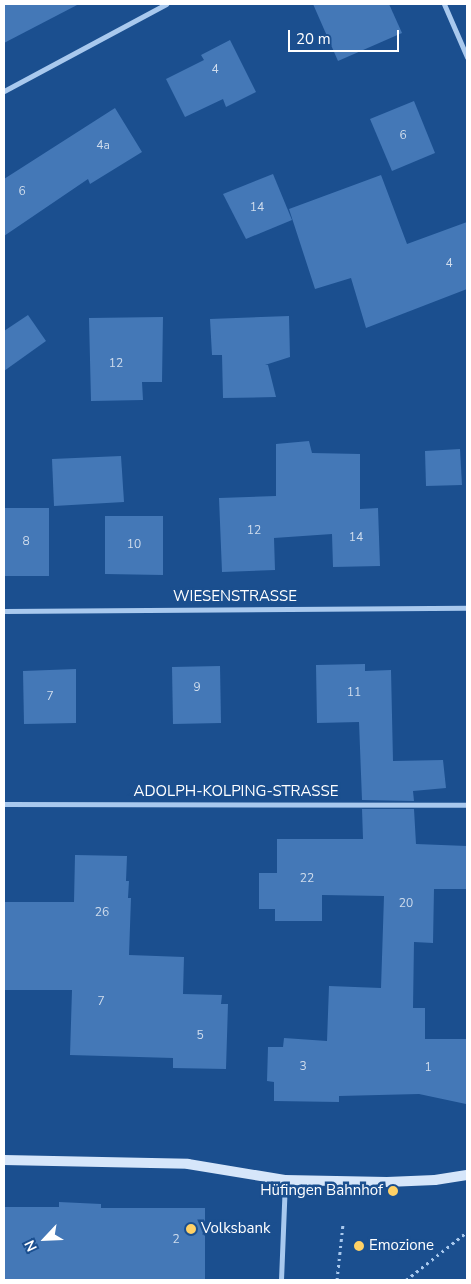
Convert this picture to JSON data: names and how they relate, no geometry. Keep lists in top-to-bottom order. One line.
{"streets":{"street":["WIESENSTRASSE","ADOLPH-KOLPING-STRASSE"]},"places":["Hüfingen Bahnhof","Volksbank","Emozione"],"house_numbers":["4","6","4a","6","14","4","12","12","14","8","10","9","11","7","22","20","26","7","5","3","1","2"],"scale_bar":"20 m","north":"bottom left"}
